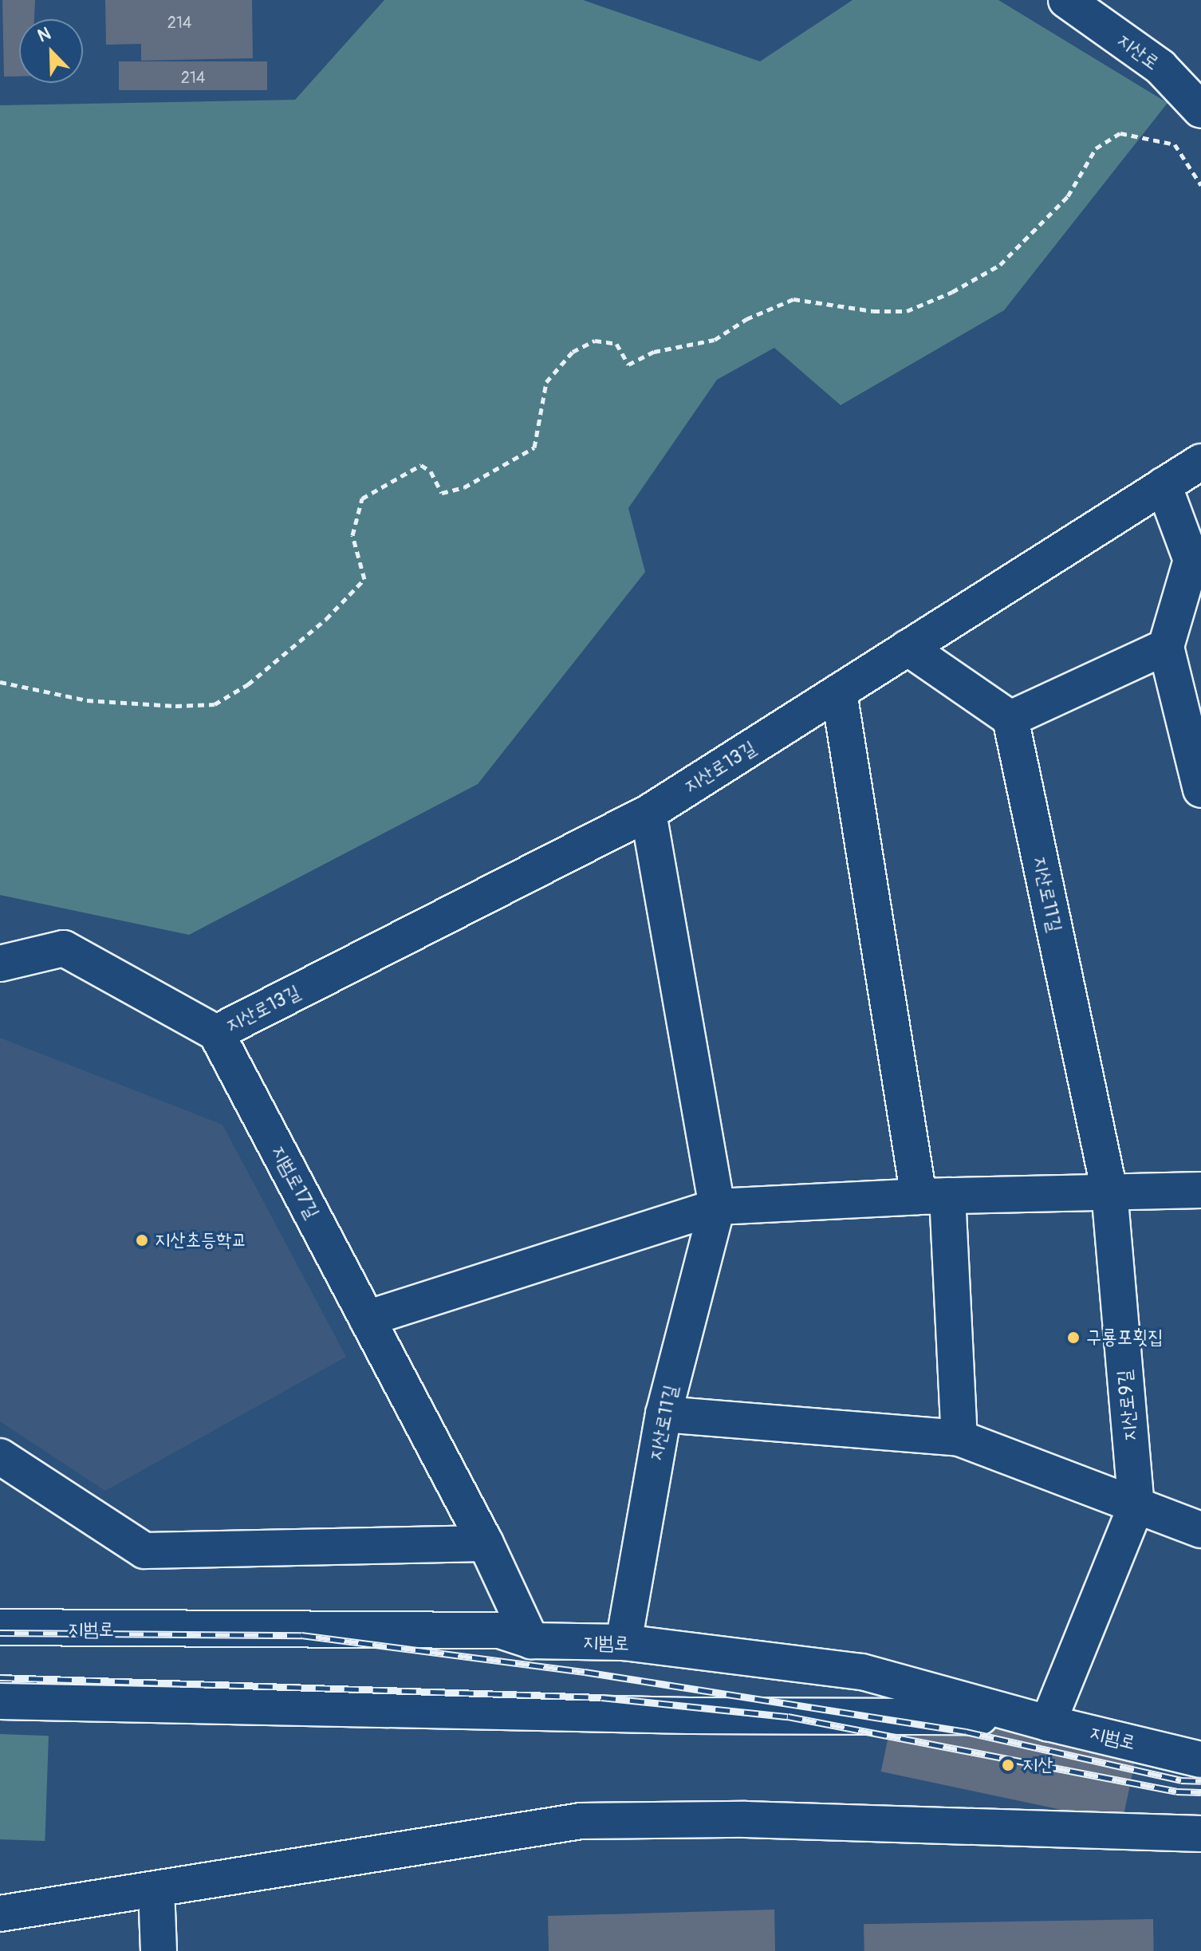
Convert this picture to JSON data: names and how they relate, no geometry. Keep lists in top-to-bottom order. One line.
{"streets":{"street":["지산로","지산로13길","지산로11길","지범로17길","지산로9길","지범로"]},"crossings":[["지산로13길","지산로11길"],["지산로13길","지범로17길"],["지산로11길","지산로9길"],["지산로11길","지범로"],["지범로17길","지범로"]],"places":["지산초등학교","구룡포횟집","지산"],"house_numbers":["214","214"],"north":"top left"}
